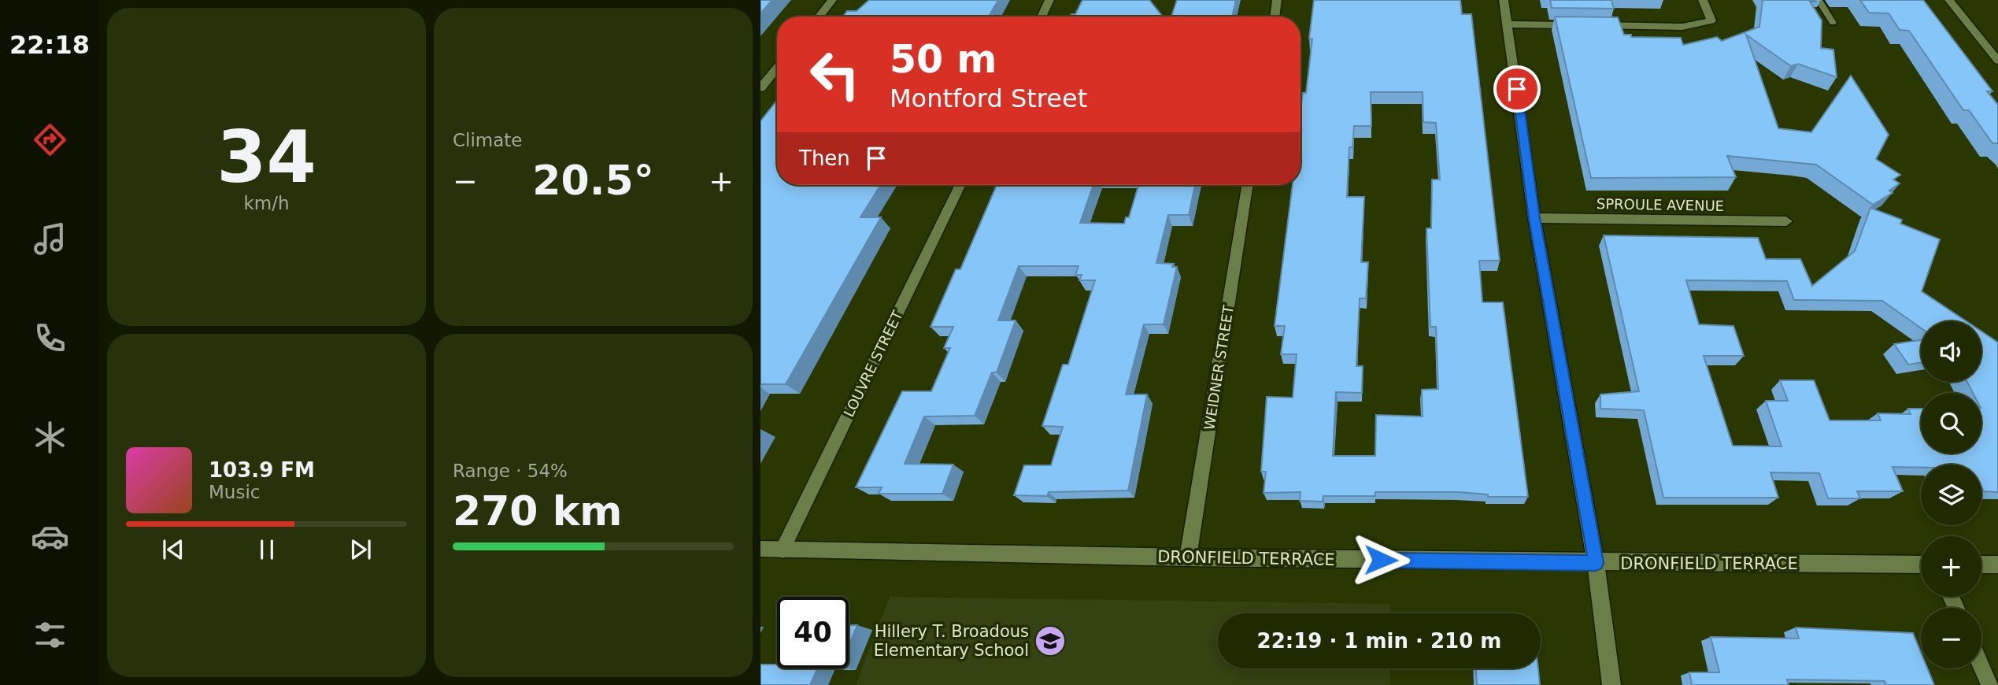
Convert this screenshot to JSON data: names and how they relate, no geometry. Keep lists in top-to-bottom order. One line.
{"streets":{"street":["SPROULE AVENUE","LOUVRE STREET","WEIDNER STREET","DRONFIELD TERRACE"]},"crossings":[["LOUVRE STREET","DRONFIELD TERRACE"],["WEIDNER STREET","DRONFIELD TERRACE"]],"places":{"school or university":["Hillery T. Broadous Elementary School"]},"page":{"tabs":"22:18","tile":[["34","km/h"],"Climate",["Range · 54%","270 km"]],"turn":["50 m","Montford Street"],"then":"Then","heat":["−","20.5°","+"],"map_buttons":["+","−"],"song":["103.9 FM","Music"],"limit":"40","trip":"22:19 · 1 min · 210 m"}}
